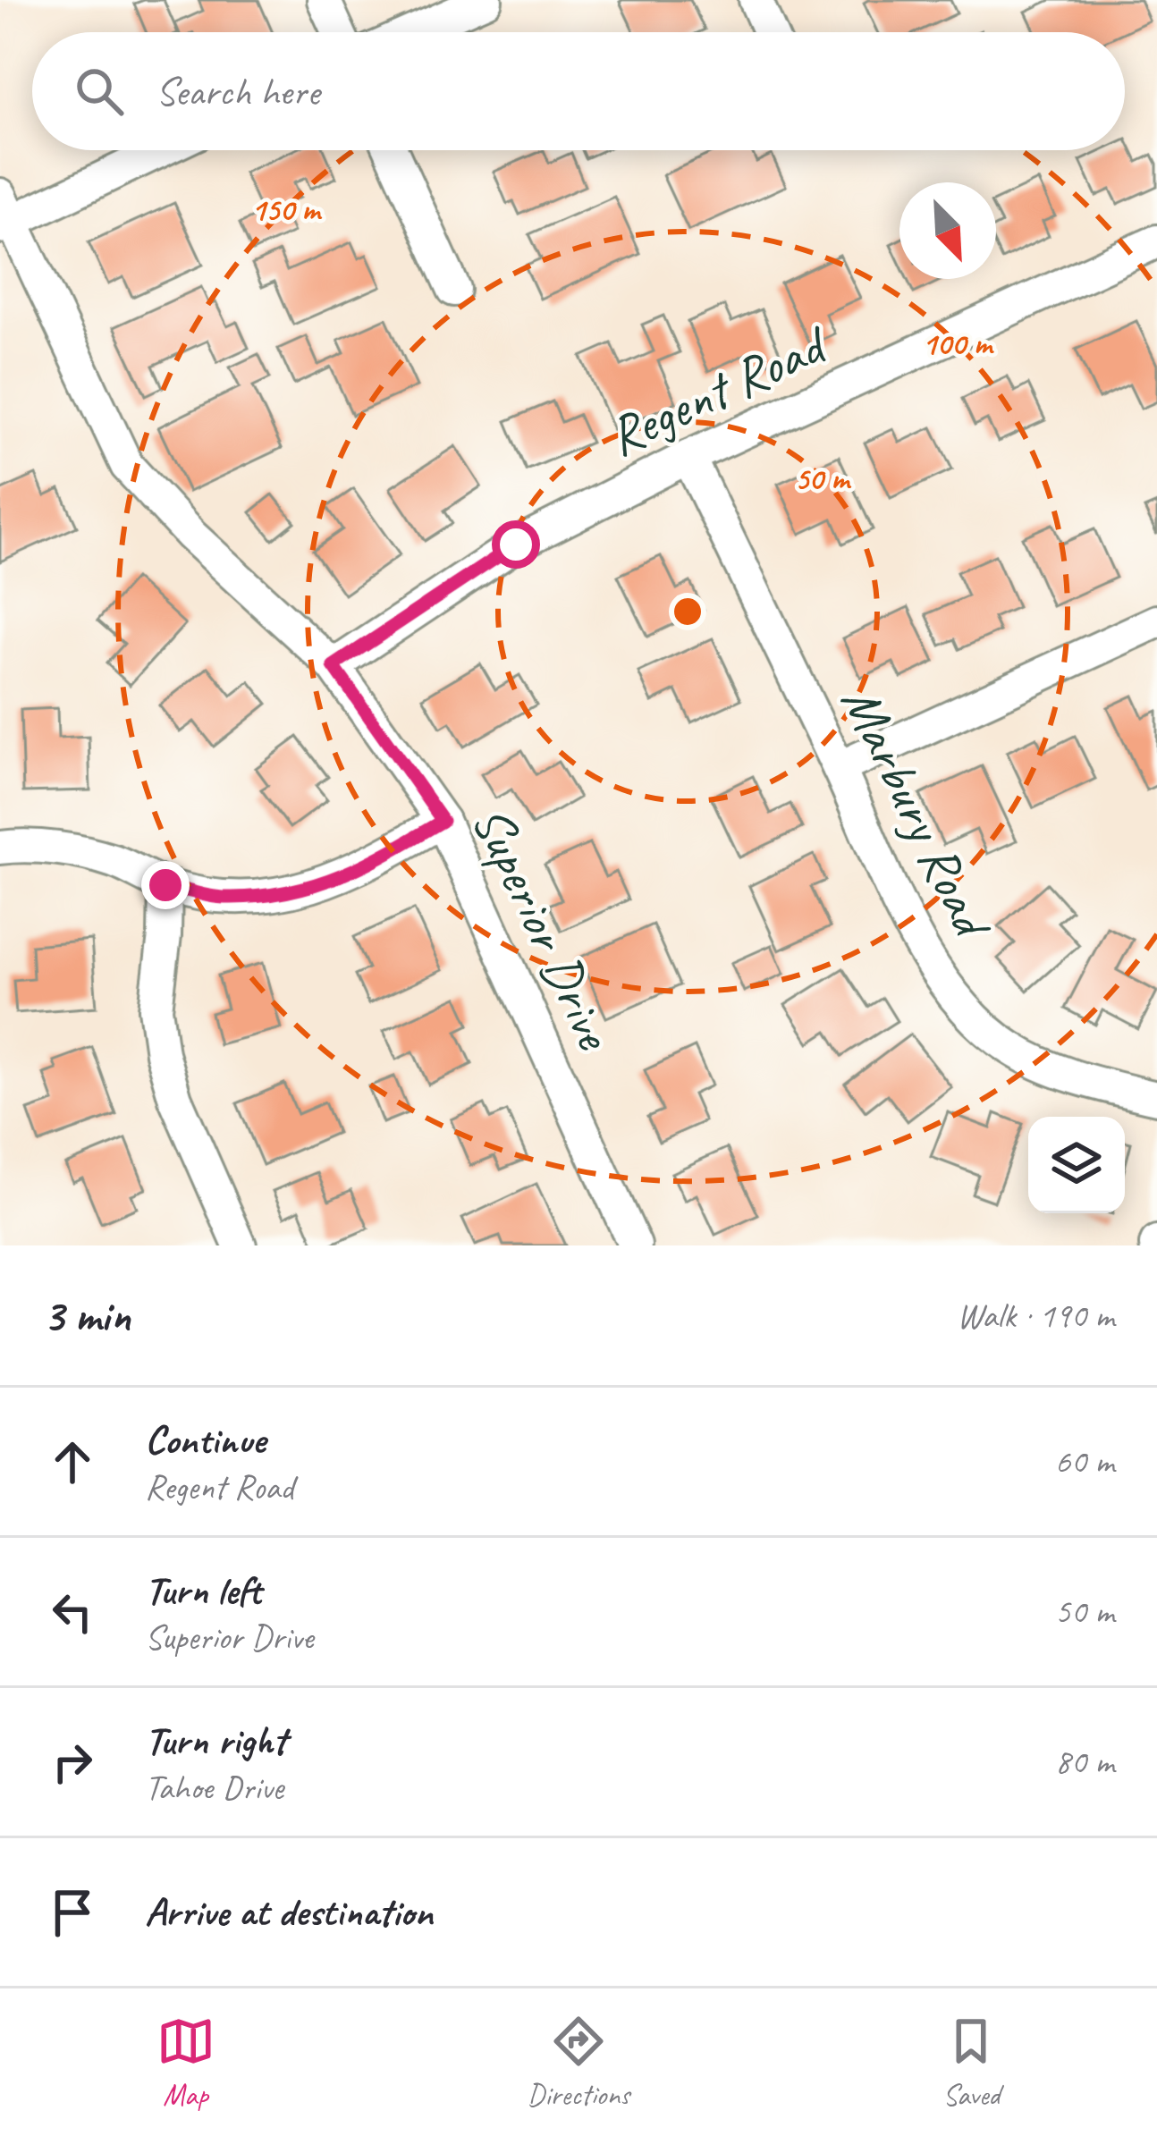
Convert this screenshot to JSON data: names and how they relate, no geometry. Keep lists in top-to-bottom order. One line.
{"streets":{"street":["Regent Road","Marbury Road","Superior Drive"]},"crossings":[["Regent Road","Marbury Road"],["Regent Road","Superior Drive"]],"north":"bottom right","page":{"search":"Search here","heading":["3 min","Walk · 190 m"],"list":[["Continue","Regent Road","60 m"],["Turn left","Superior Drive","50 m"],["Turn right","Tahoe Drive","80 m"],"Arrive at destination"],"nav":["Map","Directions","Saved"]},"rings":["150 m","100 m","50 m"]}
